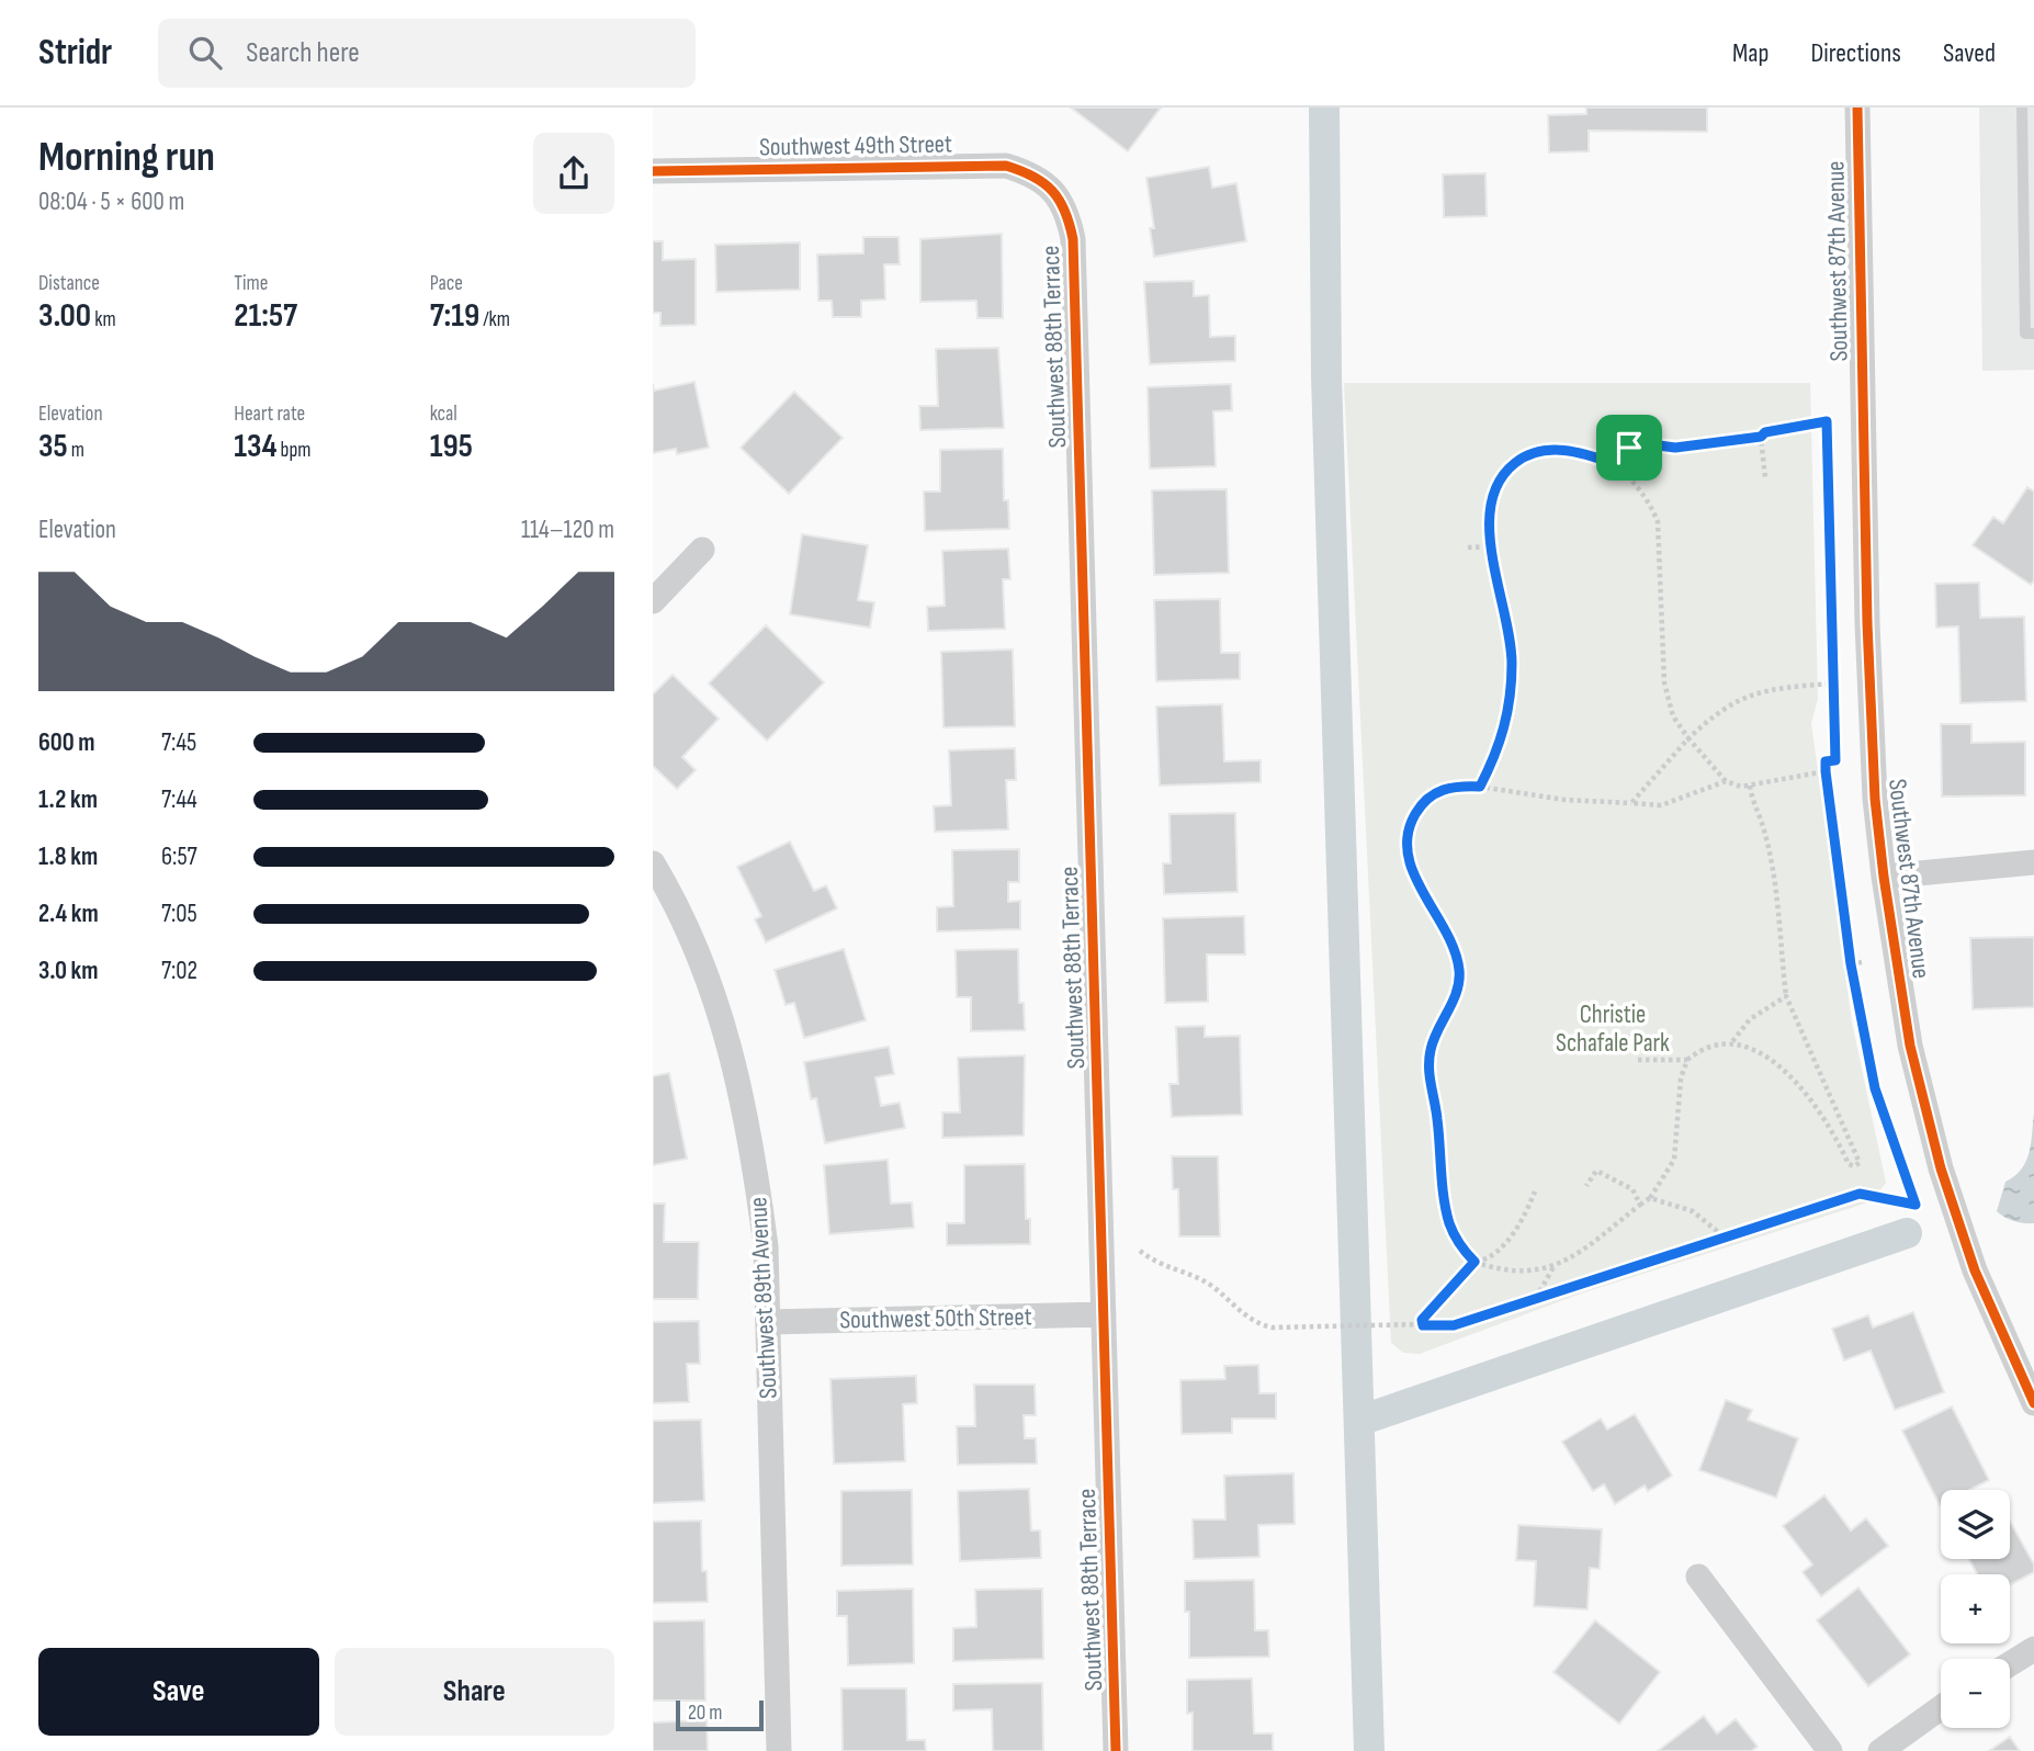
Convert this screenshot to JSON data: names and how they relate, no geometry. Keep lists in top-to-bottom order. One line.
{"streets":{"street":["Southwest 49th Street","Southwest 87th Avenue","Southwest 88th Terrace","Southwest 89th Avenue","Southwest 50th Street"]},"crossings":[["Southwest 49th Street","Southwest 88th Terrace"],["Southwest 88th Terrace","Southwest 50th Street"],["Southwest 89th Avenue","Southwest 50th Street"]],"parks":["Christie Schafale Park"],"scale_bar":"20 m","page":{"header":"Stridr","search":"Search here","nav":["Map","Directions","Saved"],"heading":["Morning run","08:04 · 5 × 600 m"],"stats":[["Distance","3.00 km"],["Time","21:57"],["Pace","7:19 /km"],["Elevation","35 m"],["Heart rate","134 bpm"],["kcal","195"]],"chart":["Elevation","114–120 m"],"list":[{"name":"600 m","note":"7:45"},{"name":"1.2 km","note":"7:44"},{"name":"1.8 km","note":"6:57"},{"name":"2.4 km","note":"7:05"},{"name":"3.0 km","note":"7:02"}],"map_buttons":["+","−"],"buttons":["Save","Share"],"scale":"20 m"}}
